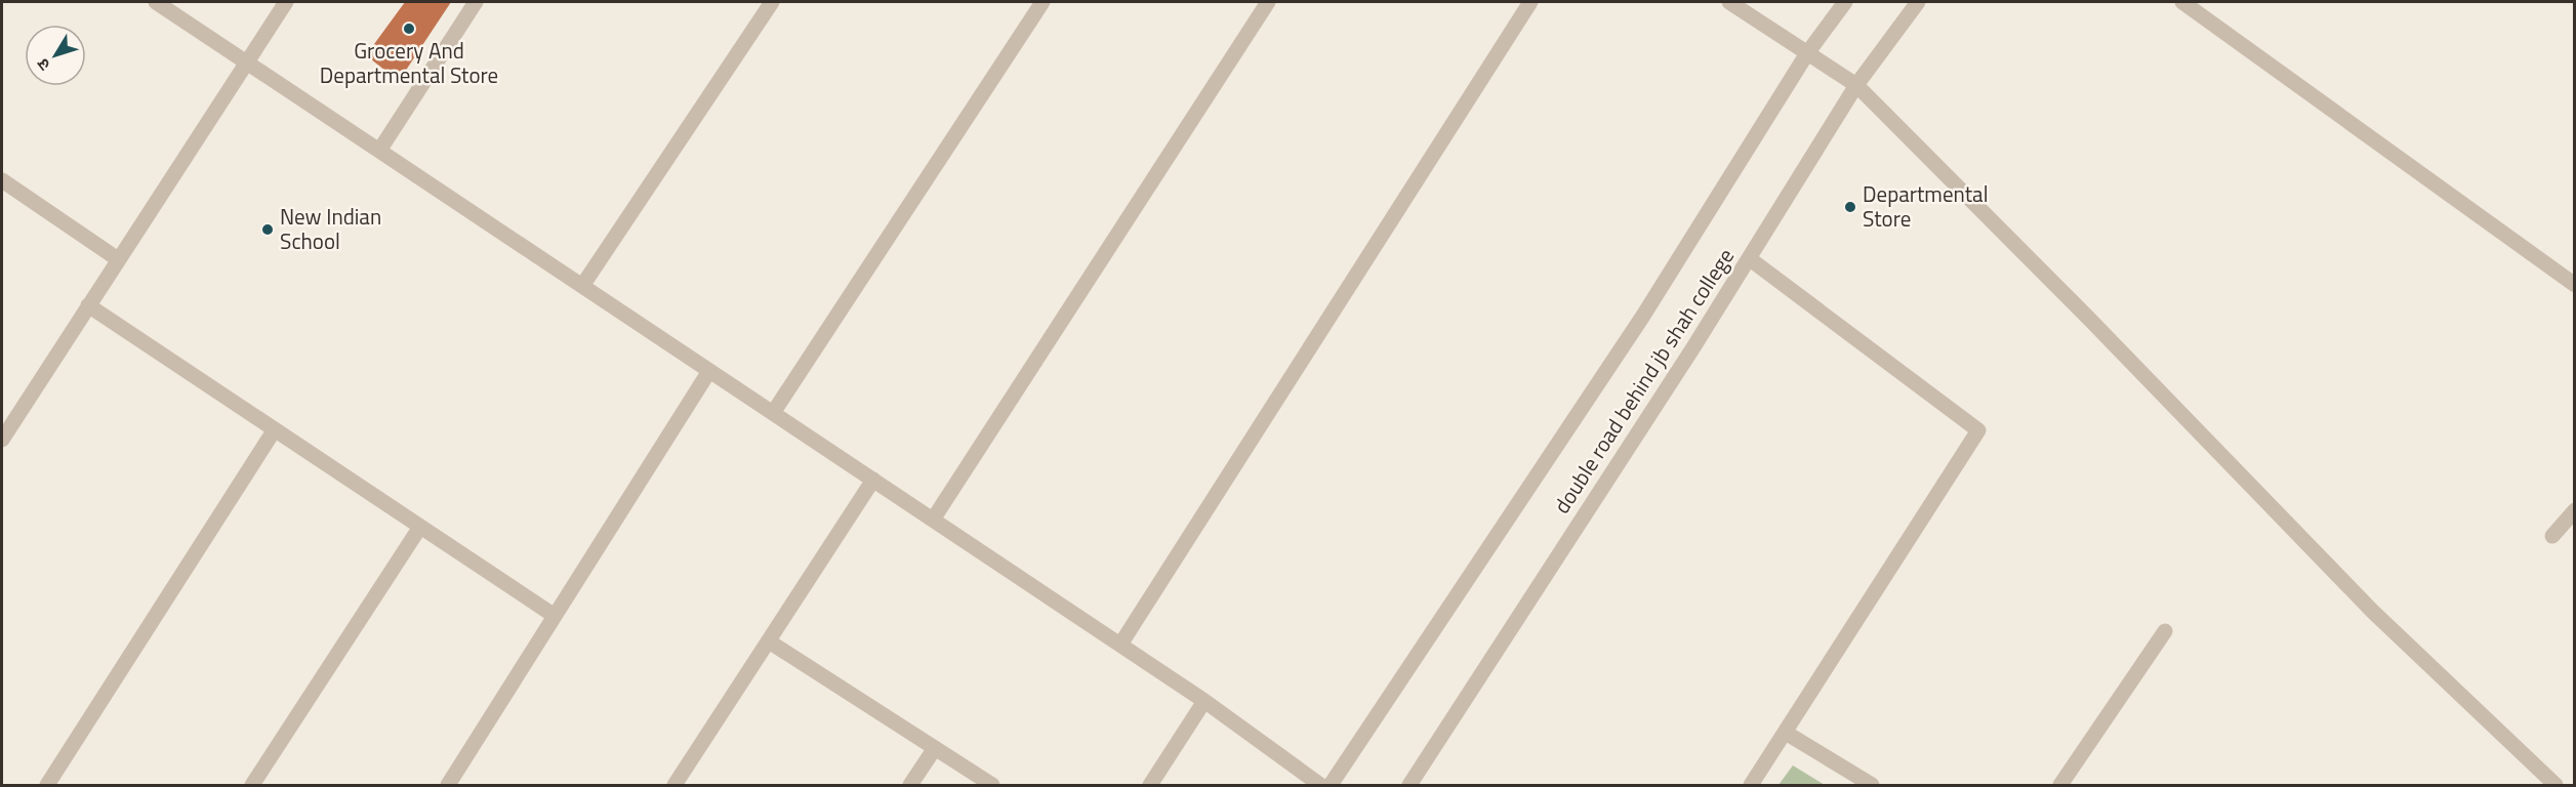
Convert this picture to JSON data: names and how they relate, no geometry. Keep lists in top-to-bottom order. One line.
{"streets":{"street":["double road behind jb shah college"]},"places":["Grocery And Departmental Store","Departmental Store","New Indian School"],"north":"bottom left"}
